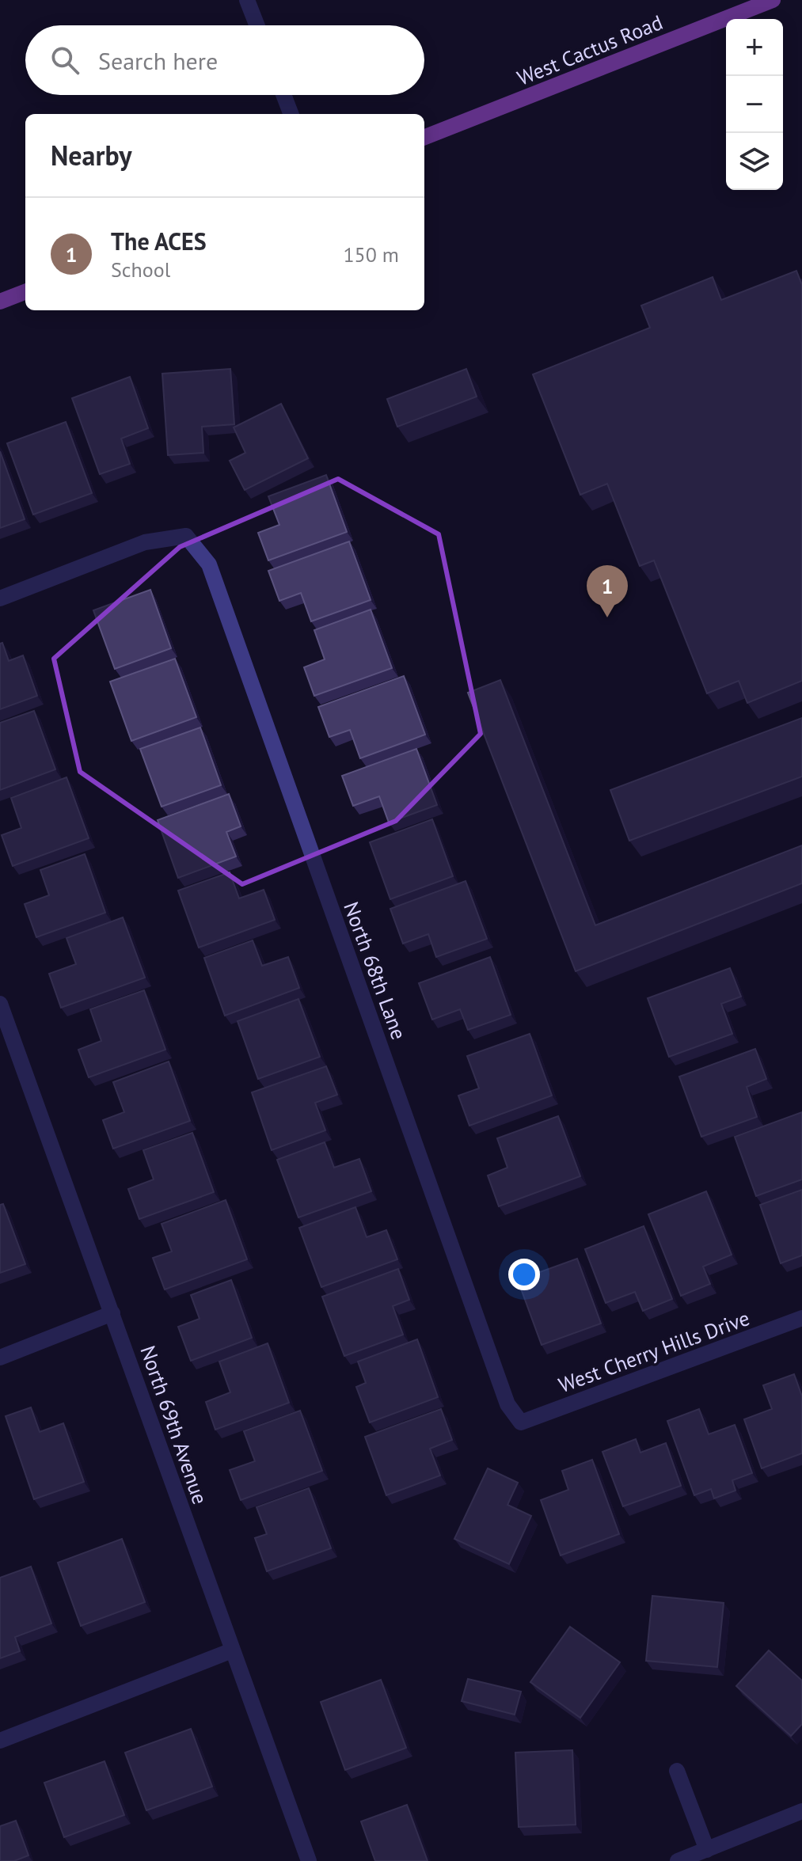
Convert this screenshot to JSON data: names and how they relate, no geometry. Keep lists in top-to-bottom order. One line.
{"streets":{"main road":["West Cactus Road"],"street":["North 68th Lane","West Cherry Hills Drive","North 69th Avenue"]},"crossings":[["North 68th Lane","West Cherry Hills Drive"]],"page":{"map_buttons":["+","−"],"search":"Search here","heading":"Nearby","list":[{"mark":"1","name":"The ACES","note":"School","value":"150 m"}],"pins":"1"}}
